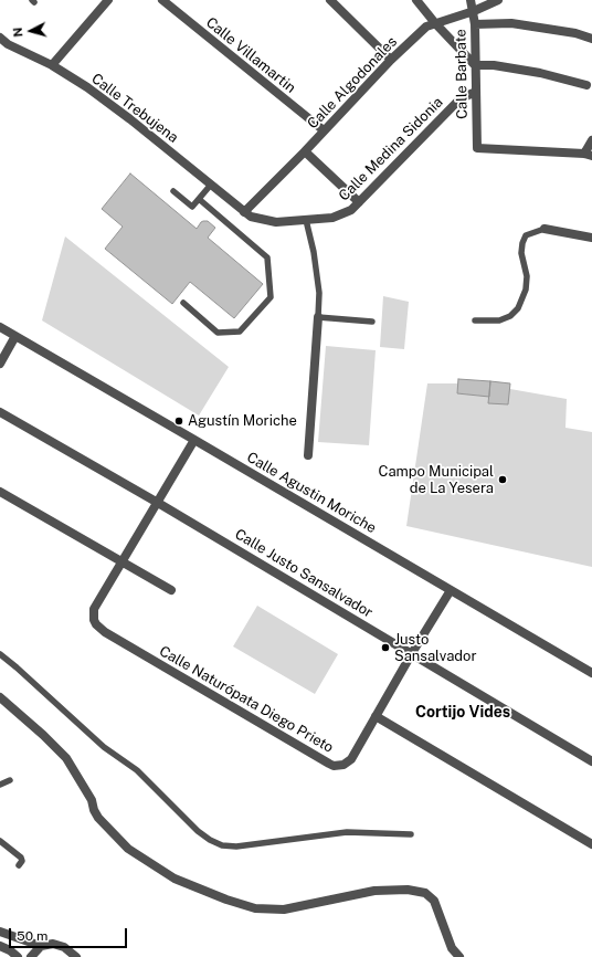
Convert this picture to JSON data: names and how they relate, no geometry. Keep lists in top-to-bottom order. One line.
{"streets":{"street":["Calle Villamartin","Calle Barbate","Calle Algodonales","Calle Trebujena","Calle Medina Sidonia","Calle Agustin Moriche","Calle Justo Sansalvador","Calle Naturópata Diego Prieto"]},"crossings":[["Calle Villamartin","Calle Algodonales"],["Calle Barbate","Calle Algodonales"],["Calle Barbate","Calle Medina Sidonia"],["Calle Algodonales","Calle Trebujena"],["Calle Algodonales","Calle Medina Sidonia"],["Calle Trebujena","Calle Medina Sidonia"]],"districts":["Cortijo Vides"],"places":["Agustín Moriche","Campo Municipal de La Yesera","Justo Sansalvador"],"scale_bar":"50 m","north":"left"}
